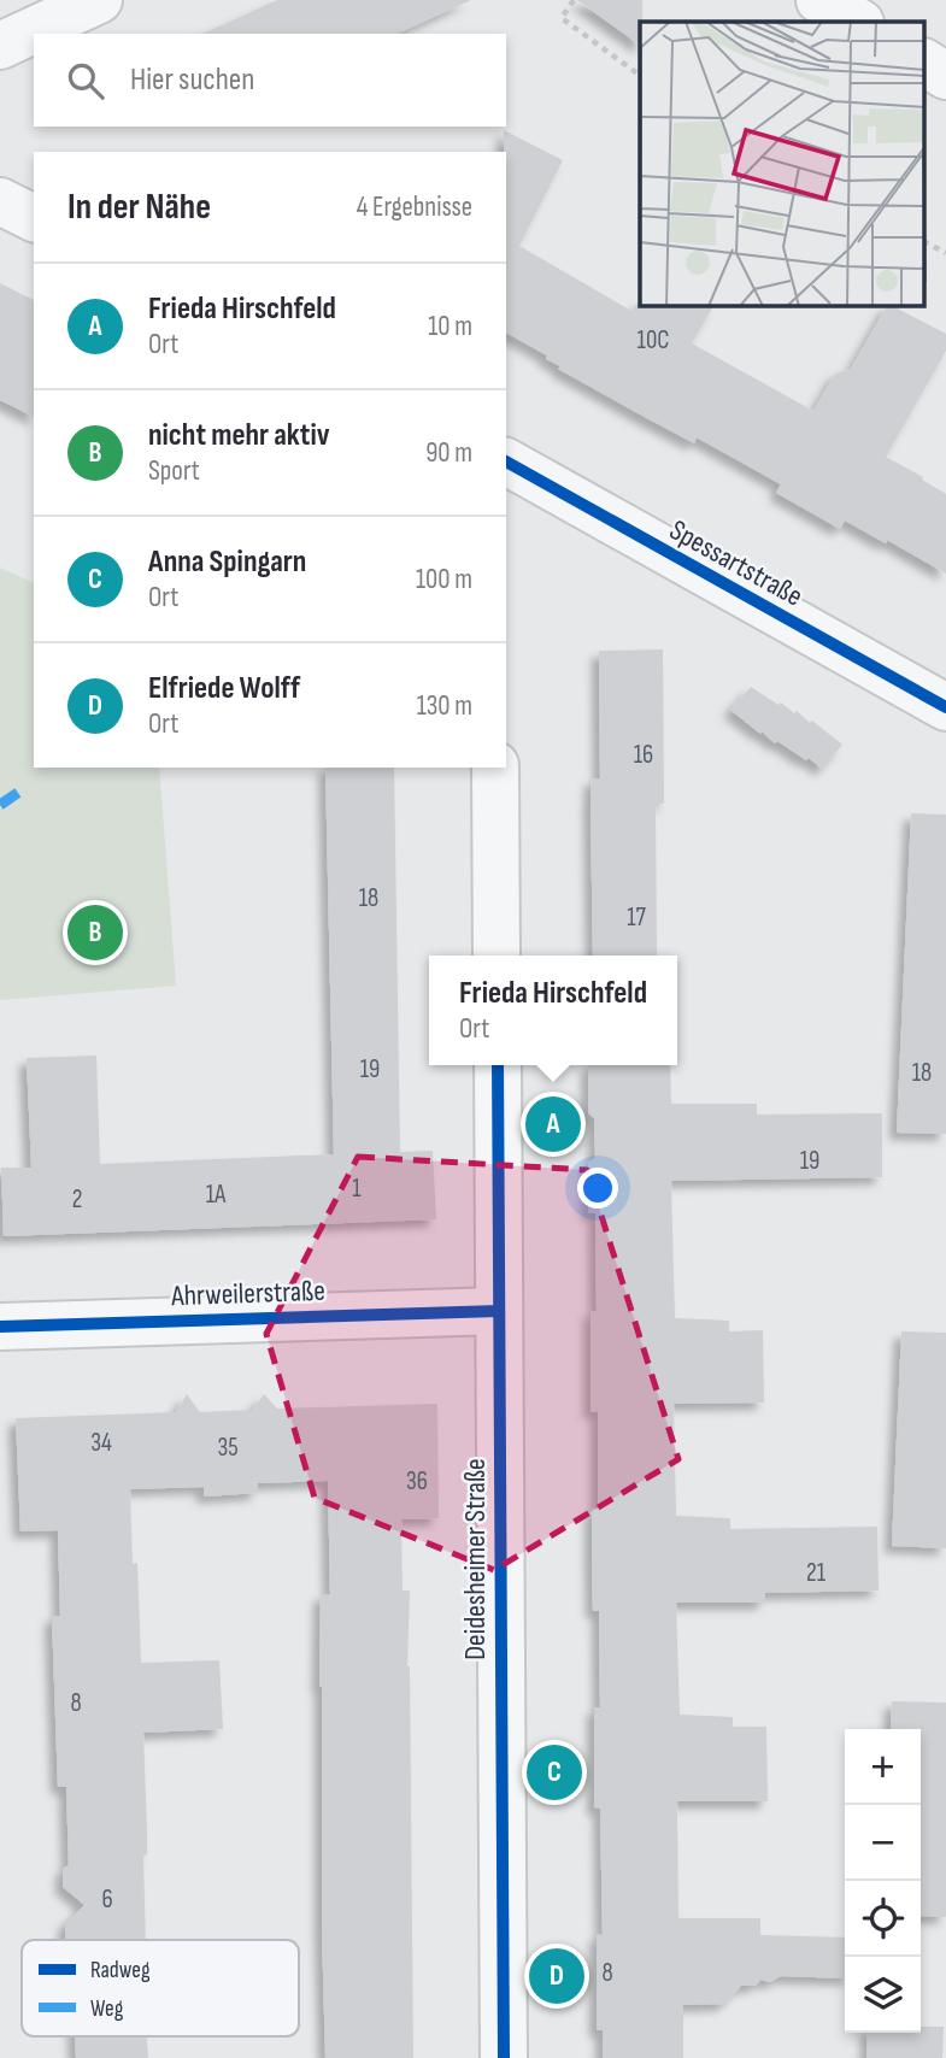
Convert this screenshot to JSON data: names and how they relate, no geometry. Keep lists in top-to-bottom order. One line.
{"streets":{"street":["Spessartstraße","Ahrweilerstraße","Deidesheimer Straße"]},"crossings":[["Ahrweilerstraße","Deidesheimer Straße"]],"house_numbers":["10C","16","18","17","19","18","19","1","1A","2","34","35","36","21","8","6","8"],"legend":["Radweg","Weg"],"page":{"search":"Hier suchen","heading":["In der Nähe","4 Ergebnisse"],"list":[{"mark":"A","name":"Frieda Hirschfeld","note":"Ort","value":"10 m"},{"mark":"B","name":"nicht mehr aktiv","note":"Sport","value":"90 m"},{"mark":"C","name":"Anna Spingarn","note":"Ort","value":"100 m"},{"mark":"D","name":"Elfriede Wolff","note":"Ort","value":"130 m"}],"pins":["B","A","C","D"],"popup":["Frieda Hirschfeld","Ort"],"map_buttons":["+","−"]}}
